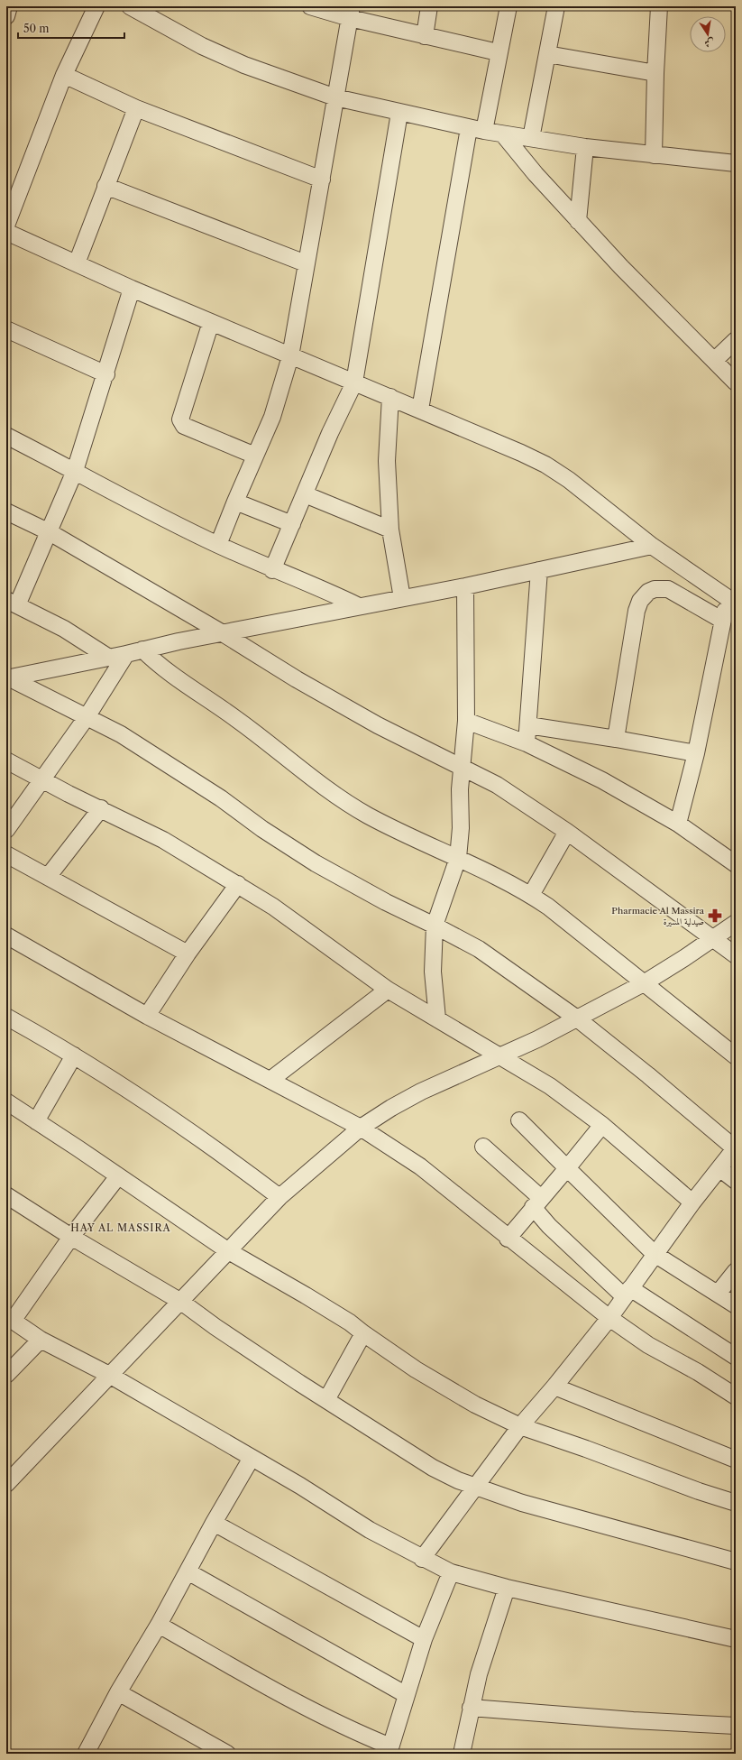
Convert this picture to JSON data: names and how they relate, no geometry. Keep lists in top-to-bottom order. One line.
{"districts":["HAY AL MASSIRA"],"places":{"pharmacy":["Pharmacie Al Massira صيدلية المسيرة"]},"scale_bar":"50 m","north":"bottom"}
